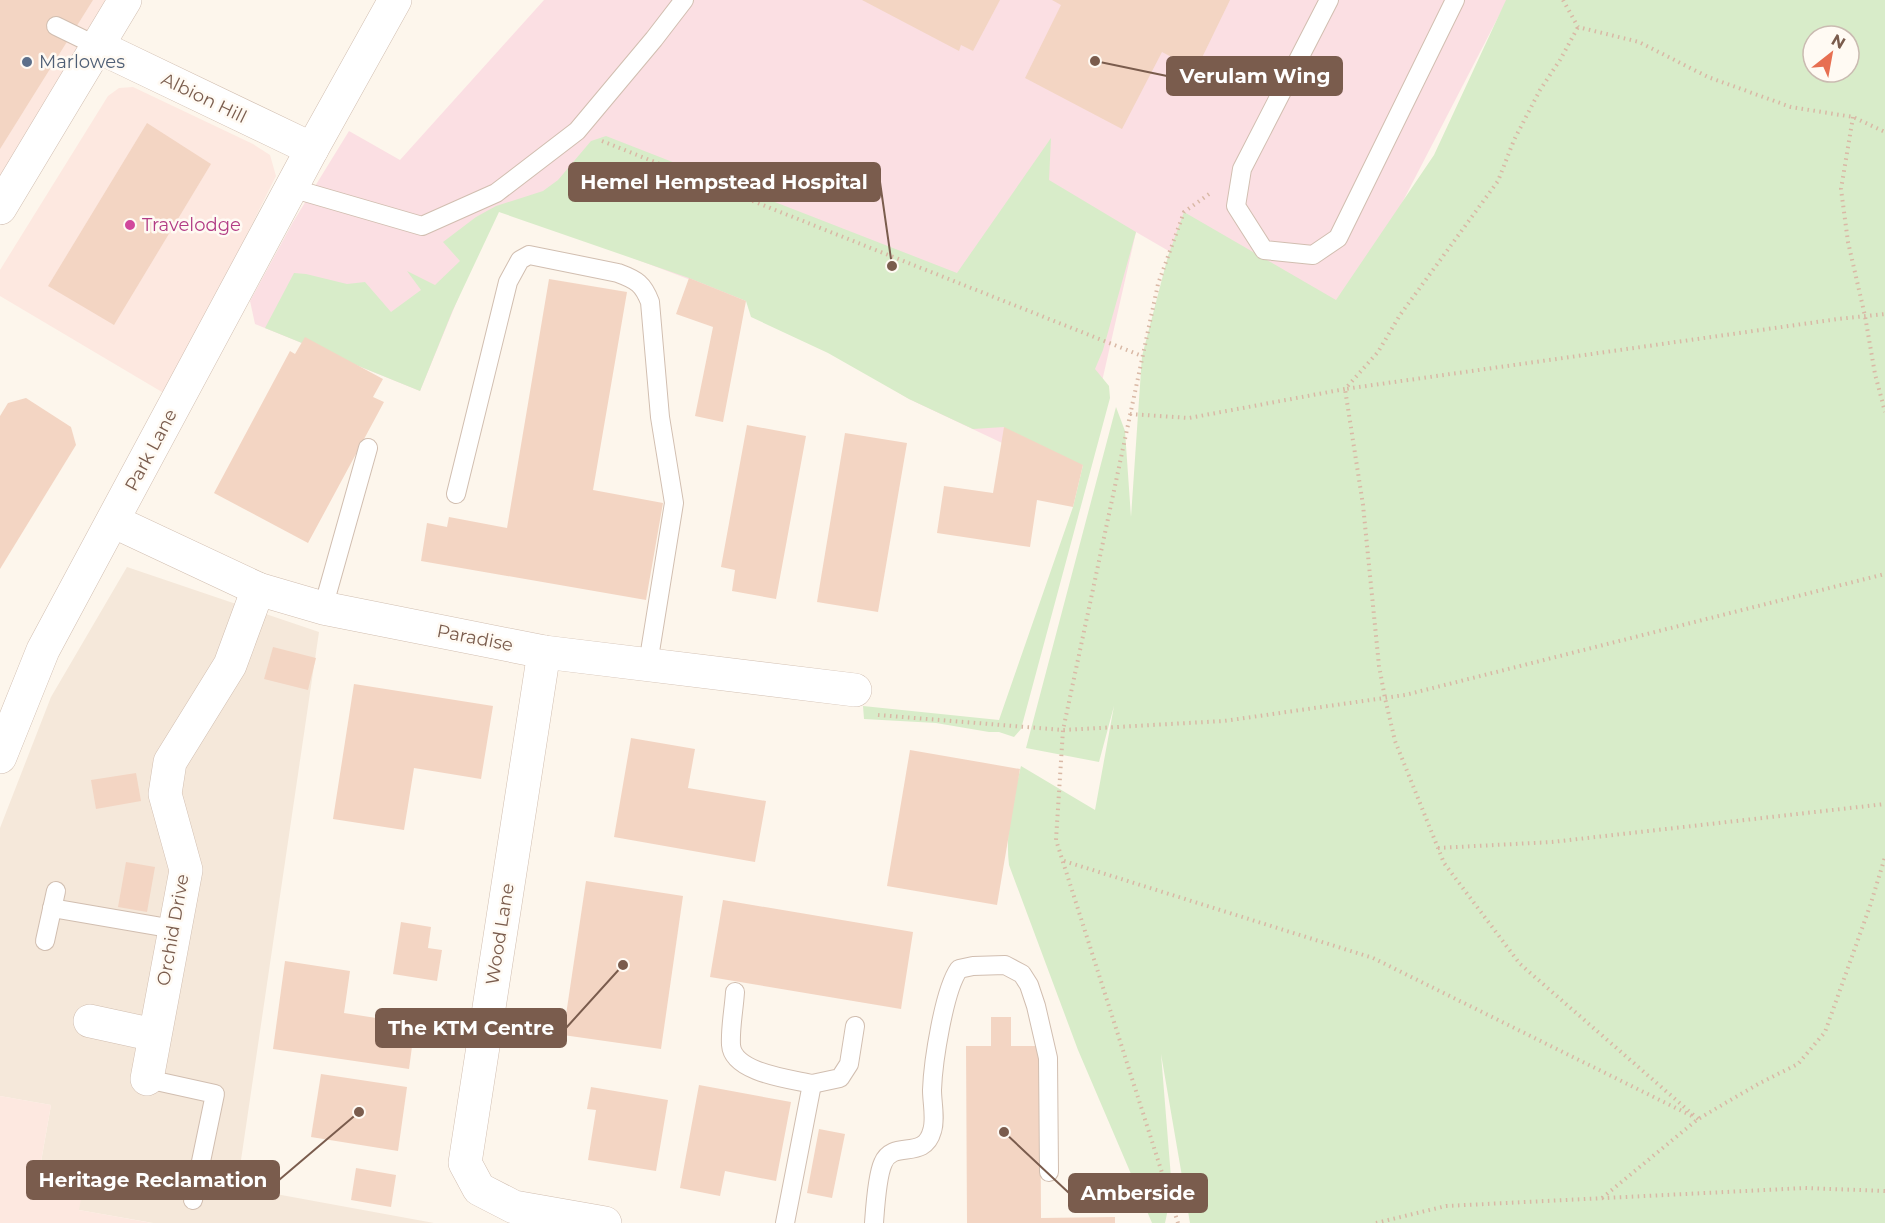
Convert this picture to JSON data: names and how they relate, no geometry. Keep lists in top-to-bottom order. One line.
{"streets":{"street":["Albion Hill","Park Lane","Paradise","Orchid Drive","Wood Lane"]},"crossings":[["Albion Hill","Park Lane"],["Park Lane","Paradise"],["Paradise","Orchid Drive"],["Paradise","Wood Lane"]],"places":["Verulam Wing","Marlowes","Travelodge","Hemel Hempstead Hospital","The KTM Centre","Heritage Reclamation","Amberside"],"north":"top right"}
